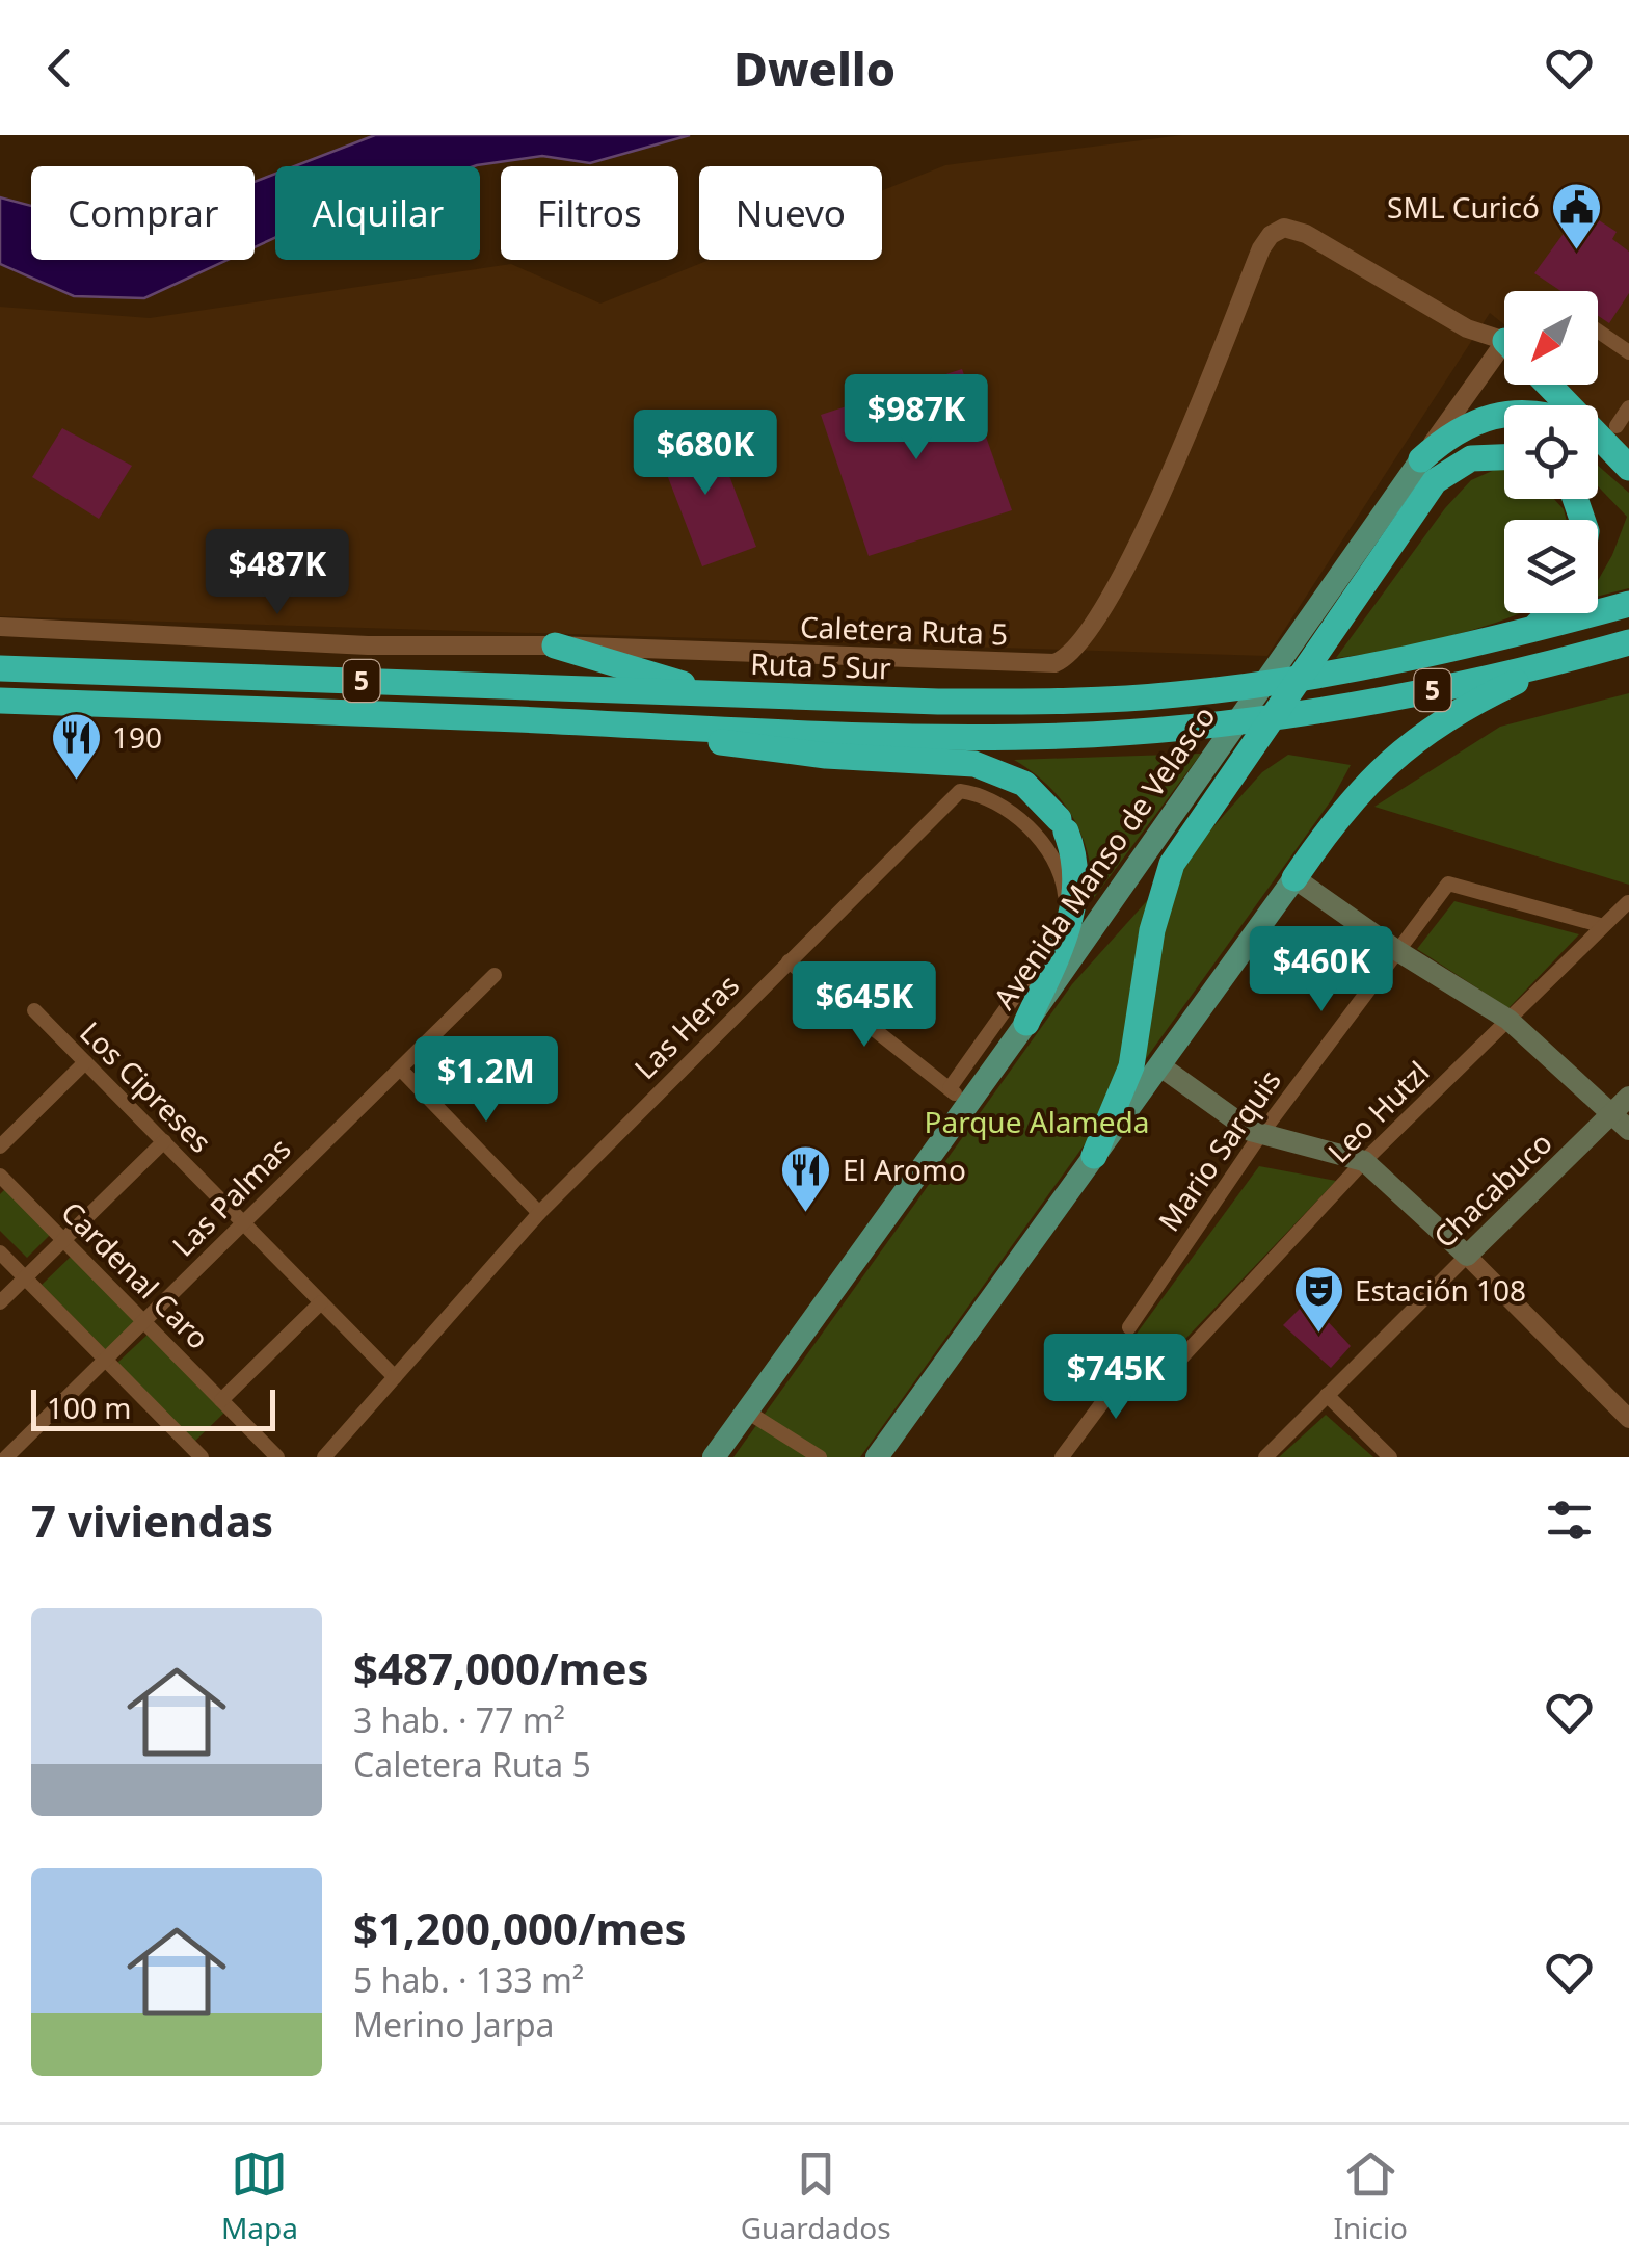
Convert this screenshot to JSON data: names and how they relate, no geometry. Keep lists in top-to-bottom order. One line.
{"streets":{"highway":["Ruta 5 Sur","5"],"main road":["Avenida Manso de Velasco","Chacabuco"],"street":["Caletera Ruta 5","Las Heras","Los Cipreses","Leo Hutzl","Mario Sarquis","Las Palmas","Cardenal Caro"]},"crossings":[["Avenida Manso de Velasco","Las Heras"],["Las Heras","Los Cipreses"],["Los Cipreses","Las Palmas"],["Leo Hutzl","Mario Sarquis"],["Las Palmas","Cardenal Caro"]],"parks":["Parque Alameda"],"places":{"public building":["SML Curicó"],"restaurant":["190","El Aromo"],"theatre":["Estación 108"]},"scale_bar":"100 m","north":"bottom left","page":{"header":"Dwello","chip":["Comprar","Alquilar","Filtros","Nuevo"],"price":["$987K","$680K","$487K","$460K","$645K","$1.2M","$745K"],"scale":"100 m","heading":"7 viviendas","list":[{"name":"$487,000/mes","note":"3 hab. · 77 m² · Caletera Ruta 5"},{"name":"$1,200,000/mes","note":"5 hab. · 133 m² · Merino Jarpa"}],"tabs":["Mapa","Guardados","Inicio"]}}
